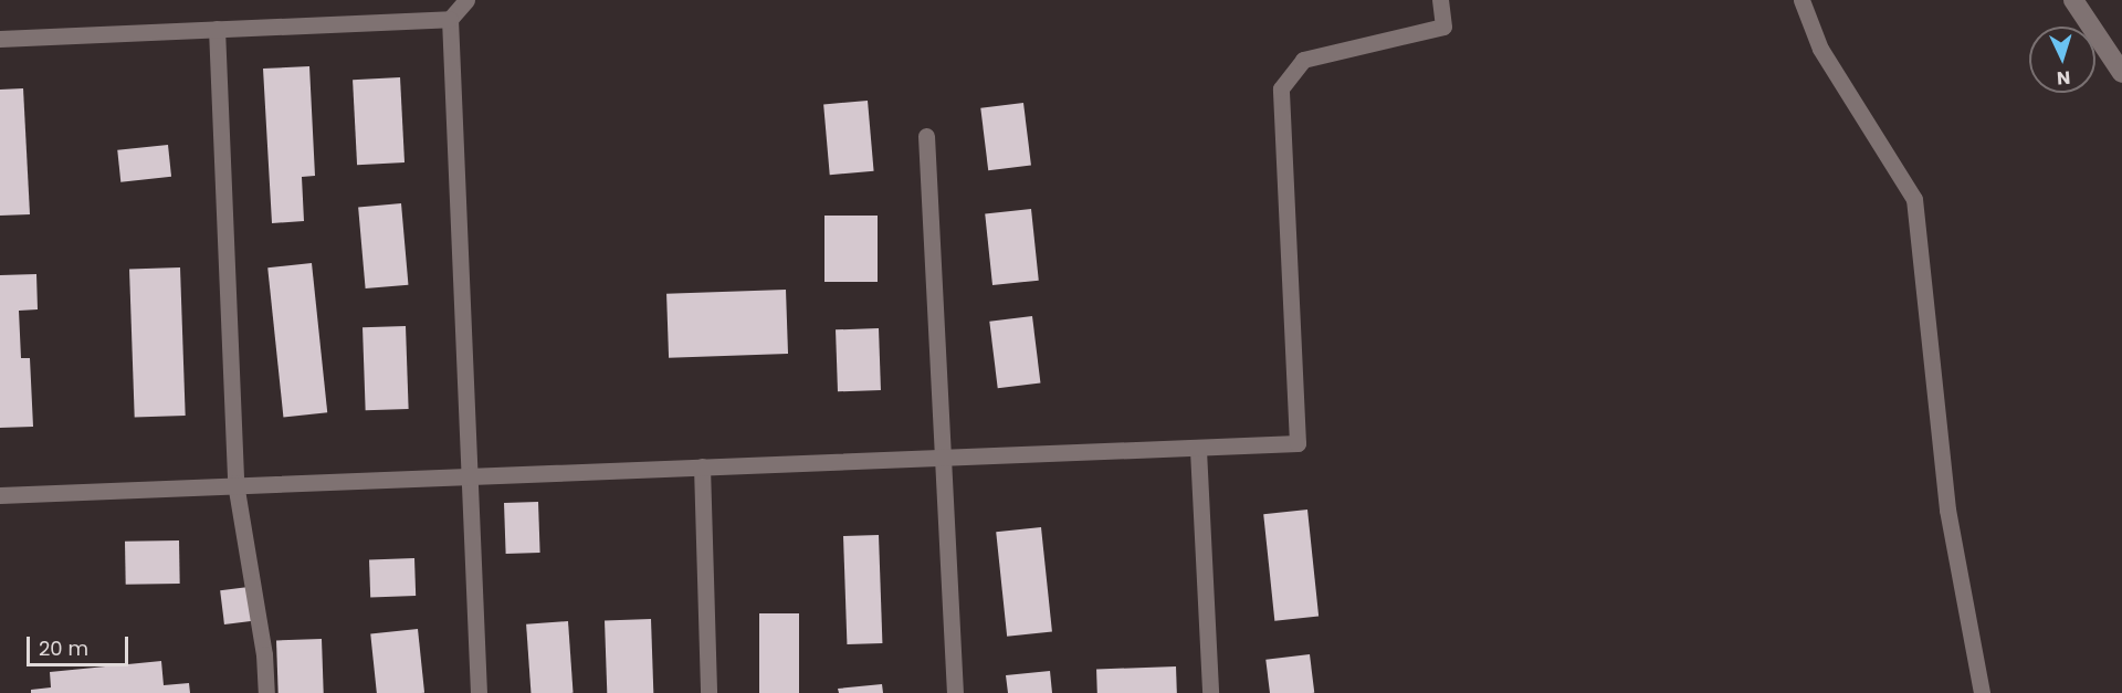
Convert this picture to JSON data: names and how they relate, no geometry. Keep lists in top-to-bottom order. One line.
{"scale_bar":"20 m","north":"bottom"}
